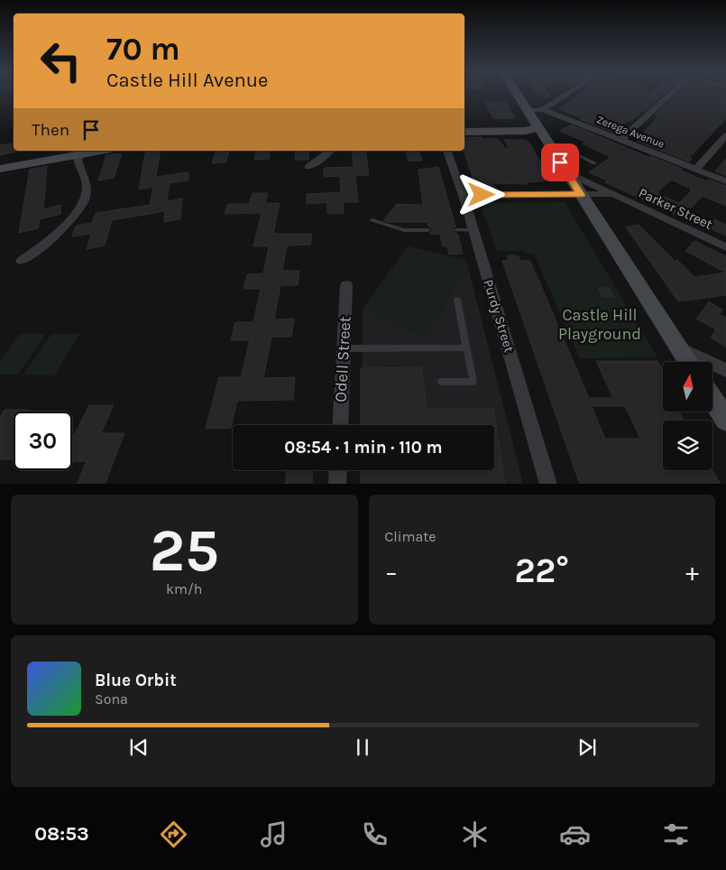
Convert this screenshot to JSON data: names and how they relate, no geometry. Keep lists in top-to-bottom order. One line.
{"streets":{"street":["Zerega Avenue","Parker Street","Purdy Street","Odell Street"]},"crossings":[["Parker Street","Purdy Street"]],"parks":["Castle Hill Playground"],"north":"top","page":{"turn":["70 m","Castle Hill Avenue"],"then":"Then","limit":"30","trip":"08:54 · 1 min · 110 m","tile":[["25","km/h"],"Climate"],"heat":["−","22°","+"],"song":["Blue Orbit","Sona"],"tabs":"08:53"}}
